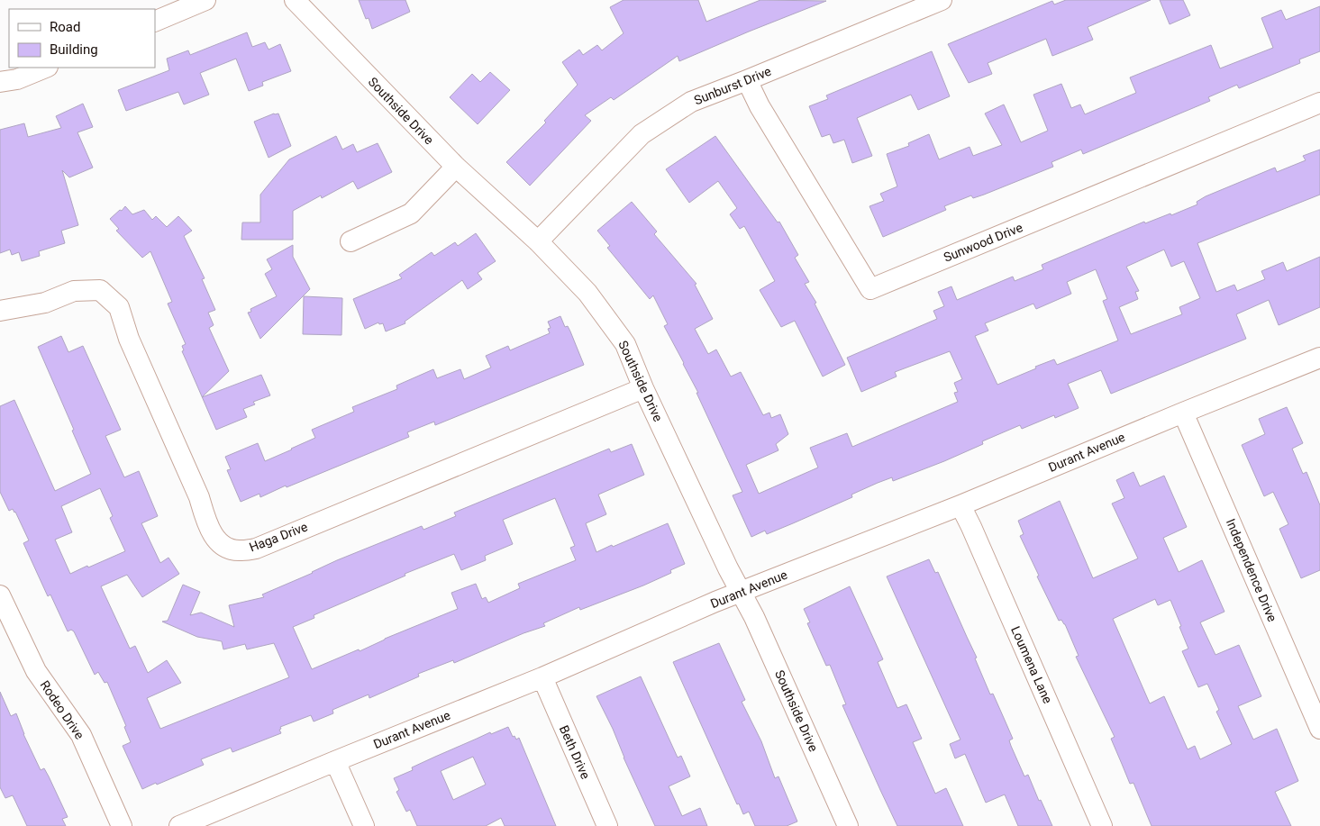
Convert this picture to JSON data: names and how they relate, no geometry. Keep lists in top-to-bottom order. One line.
{"streets":{"street":["Sunburst Drive","Southside Drive","Sunwood Drive","Durant Avenue","Haga Drive","Independence Drive","Loumena Lane","Rodeo Drive","Beth Drive"]},"crossings":[["Sunburst Drive","Southside Drive"],["Sunburst Drive","Sunwood Drive"],["Southside Drive","Durant Avenue"],["Southside Drive","Haga Drive"],["Durant Avenue","Independence Drive"],["Durant Avenue","Loumena Lane"],["Durant Avenue","Beth Drive"]],"legend":["Road","Building"]}
